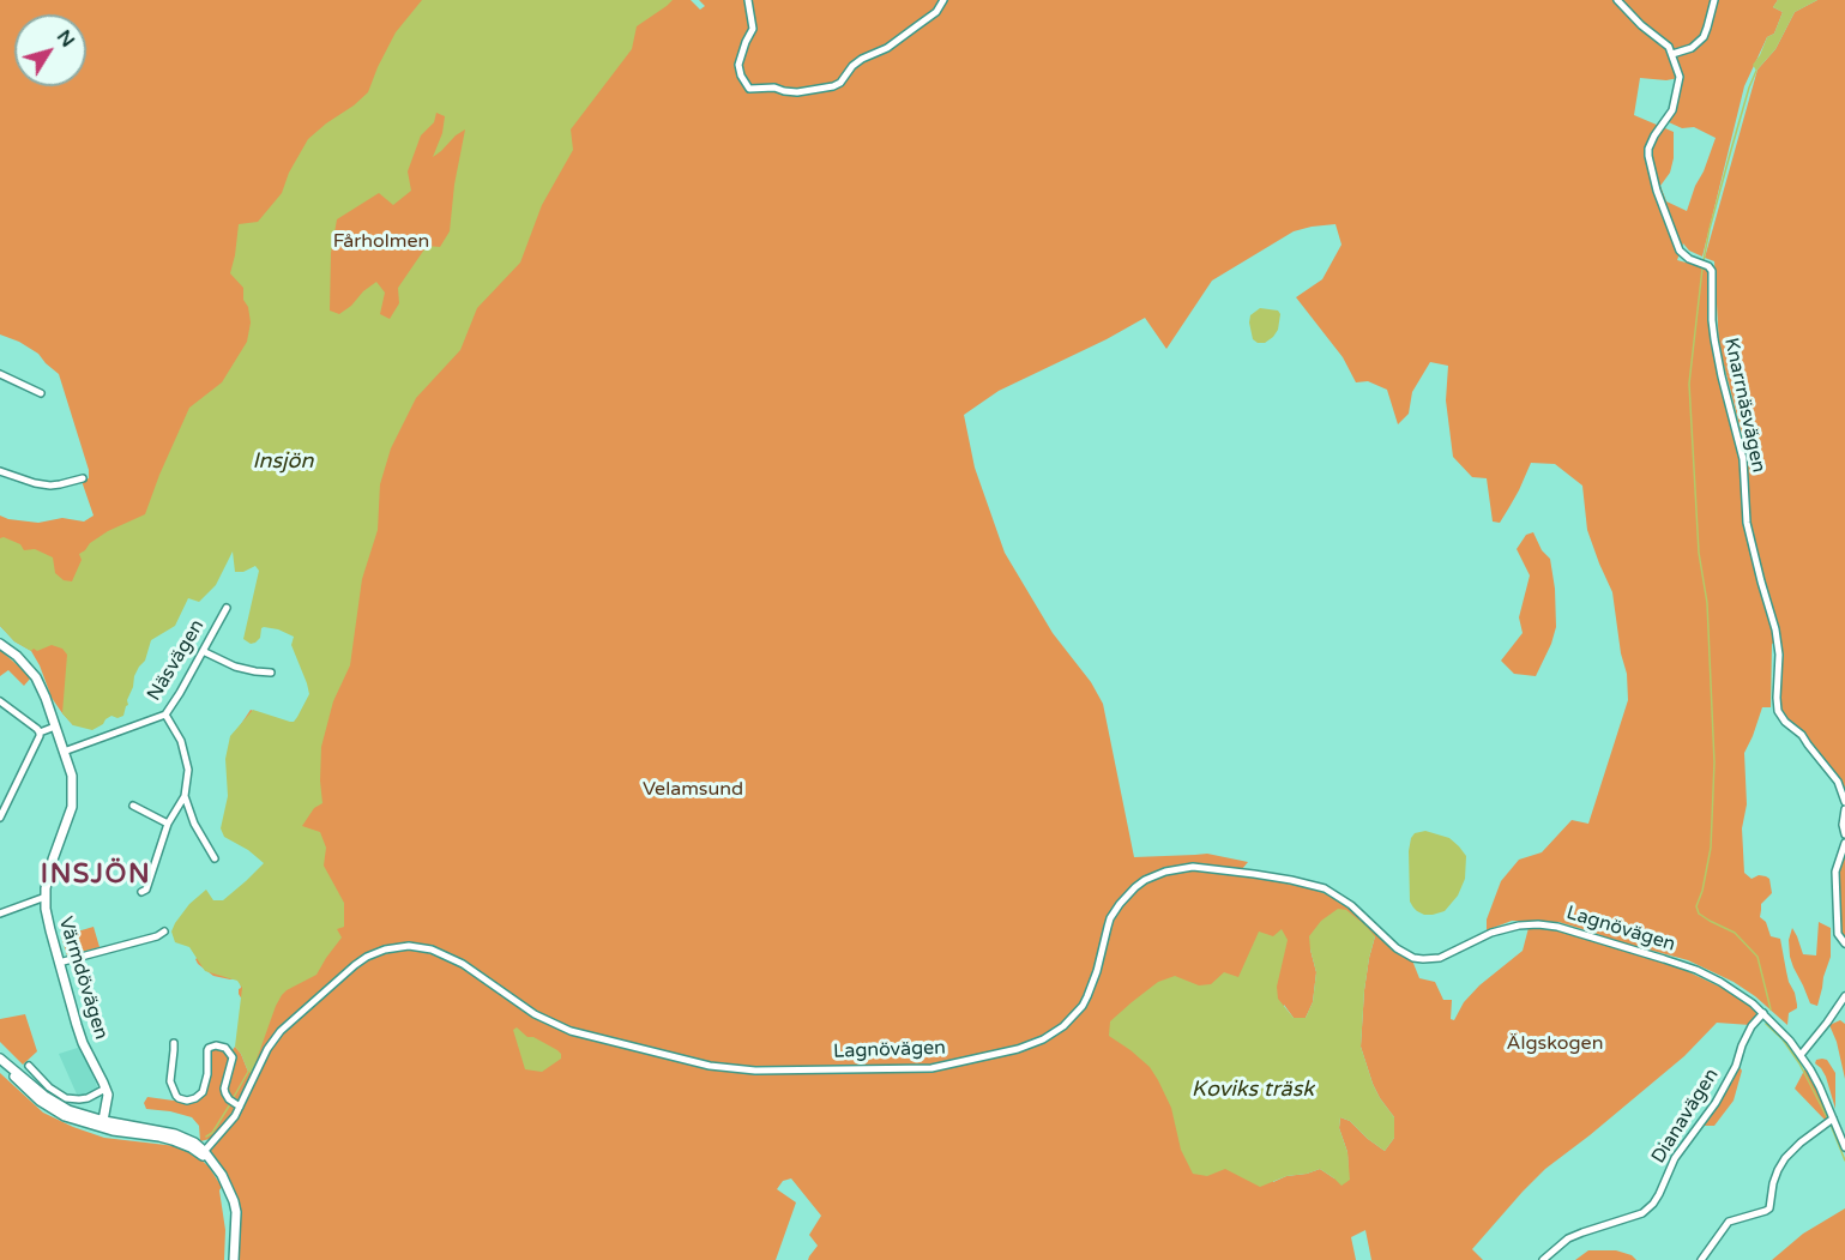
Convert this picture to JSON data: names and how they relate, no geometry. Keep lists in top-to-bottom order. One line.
{"streets":{"main road":["Värmdövägen"],"street":["Knarrnäsvägen","Näsvägen","Lagnövägen","Dianavägen"]},"crossings":[["Näsvägen","Värmdövägen"],["Lagnövägen","Dianavägen"]],"districts":["INSJÖN"],"water":["Insjön","Koviks träsk"],"parks":["Fårholmen","Velamsund","Älgskogen"],"north":"top right"}
